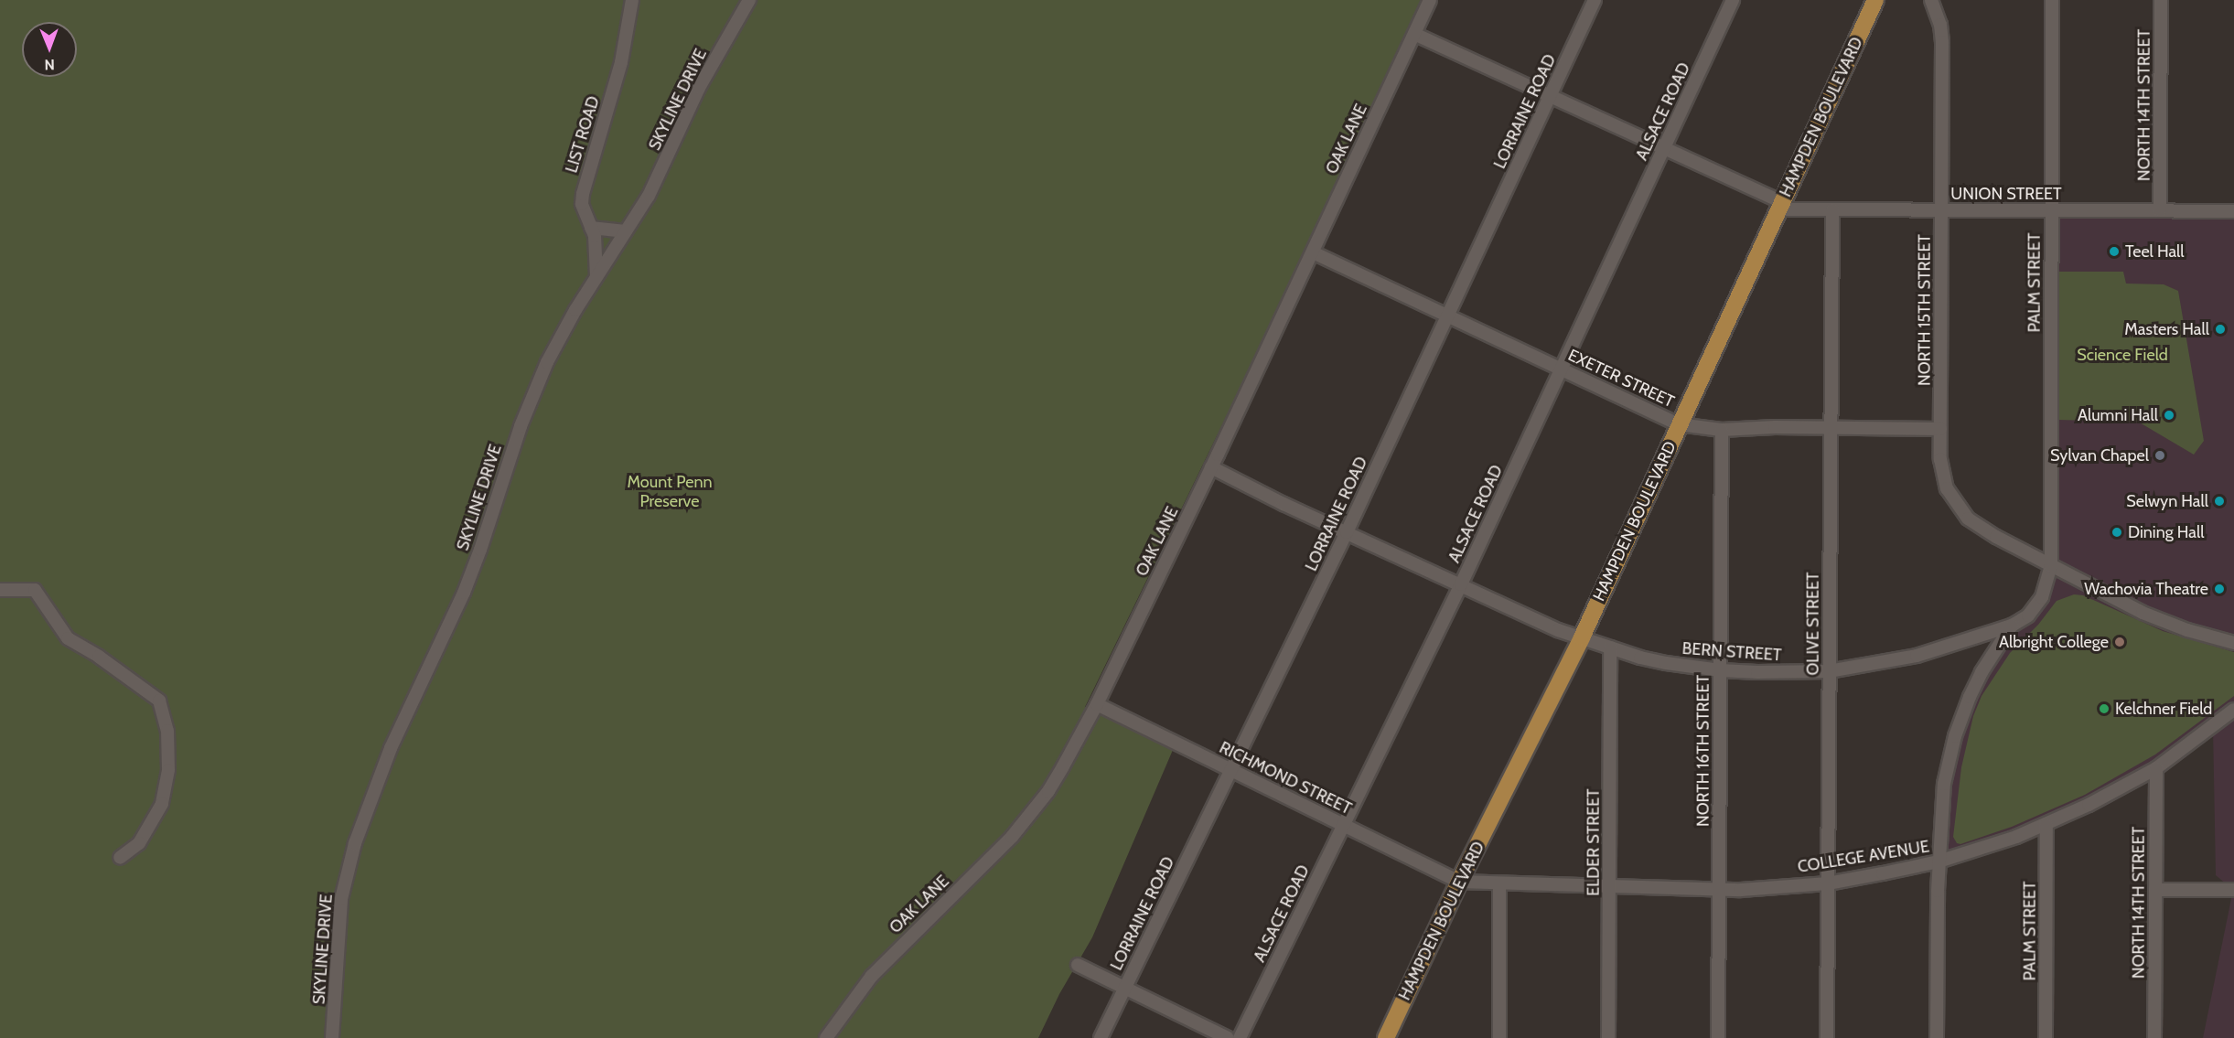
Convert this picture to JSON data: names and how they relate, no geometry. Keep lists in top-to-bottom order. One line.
{"streets":{"main road":["HAMPDEN BOULEVARD"],"street":["SKYLINE DRIVE","NORTH 14TH STREET","LORRAINE ROAD","ALSACE ROAD","LIST ROAD","OAK LANE","UNION STREET","PALM STREET","NORTH 15TH STREET","EXETER STREET","OLIVE STREET","BERN STREET","NORTH 16TH STREET","RICHMOND STREET","ELDER STREET","COLLEGE AVENUE"]},"crossings":[["SKYLINE DRIVE","LIST ROAD"],["NORTH 14TH STREET","UNION STREET"],["NORTH 14TH STREET","COLLEGE AVENUE"],["LORRAINE ROAD","UNION STREET"],["LORRAINE ROAD","EXETER STREET"],["LORRAINE ROAD","BERN STREET"],["LORRAINE ROAD","RICHMOND STREET"],["ALSACE ROAD","UNION STREET"],["ALSACE ROAD","EXETER STREET"],["ALSACE ROAD","BERN STREET"],["ALSACE ROAD","RICHMOND STREET"],["HAMPDEN BOULEVARD","UNION STREET"],["HAMPDEN BOULEVARD","EXETER STREET"],["HAMPDEN BOULEVARD","BERN STREET"],["HAMPDEN BOULEVARD","RICHMOND STREET"],["HAMPDEN BOULEVARD","COLLEGE AVENUE"],["OAK LANE","UNION STREET"],["OAK LANE","EXETER STREET"],["OAK LANE","BERN STREET"],["OAK LANE","RICHMOND STREET"],["UNION STREET","PALM STREET"],["UNION STREET","NORTH 15TH STREET"],["UNION STREET","OLIVE STREET"],["PALM STREET","NORTH 15TH STREET"],["PALM STREET","BERN STREET"],["PALM STREET","COLLEGE AVENUE"],["NORTH 15TH STREET","EXETER STREET"],["NORTH 15TH STREET","BERN STREET"],["EXETER STREET","OLIVE STREET"],["EXETER STREET","NORTH 16TH STREET"],["OLIVE STREET","BERN STREET"],["OLIVE STREET","COLLEGE AVENUE"],["BERN STREET","NORTH 16TH STREET"],["BERN STREET","ELDER STREET"],["NORTH 16TH STREET","COLLEGE AVENUE"],["RICHMOND STREET","COLLEGE AVENUE"],["ELDER STREET","COLLEGE AVENUE"]],"parks":["Science Field","Mount Penn Preserve"],"places":["Teel Hall","Masters Hall","Alumni Hall","Sylvan Chapel","Selwyn Hall","Dining Hall","Wachovia Theatre","Albright College","Kelchner Field"],"north":"bottom"}
